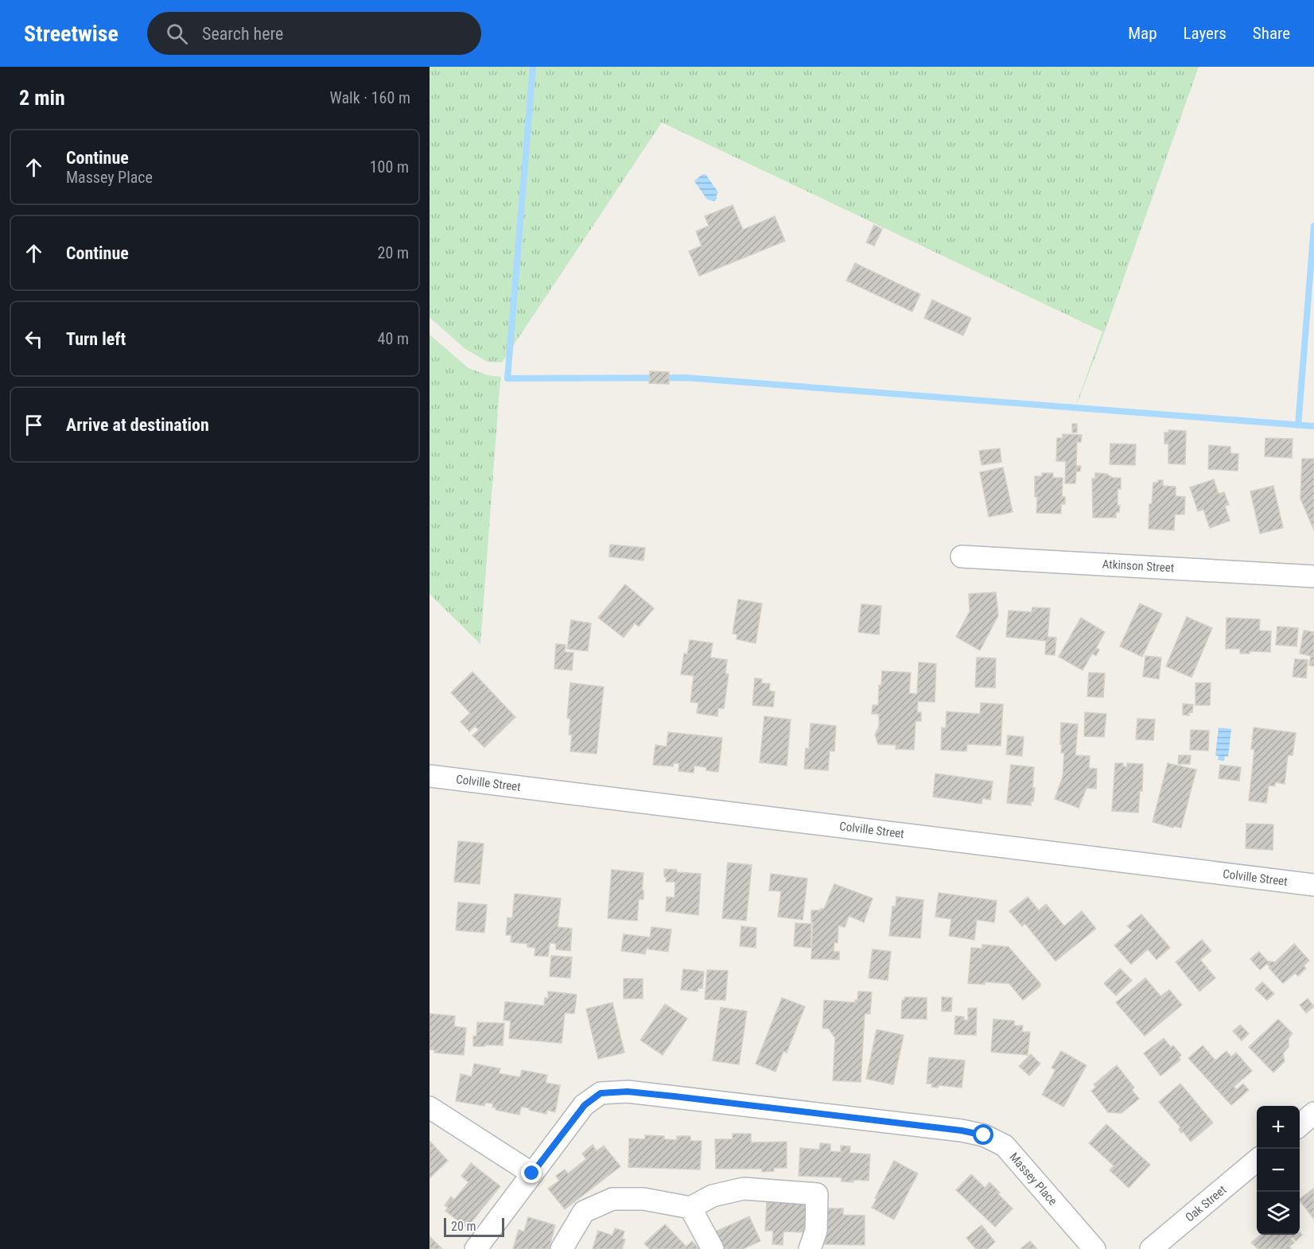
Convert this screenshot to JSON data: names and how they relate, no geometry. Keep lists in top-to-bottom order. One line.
{"streets":{"street":["Atkinson Street","Colville Street","Massey Place","Oak Street"]},"scale_bar":"20 m","page":{"header":"Streetwise","search":"Search here","nav":["Map","Layers","Share"],"heading":["2 min","Walk · 160 m"],"list":[["Continue","Massey Place","100 m"],["Continue","20 m"],["Turn left","40 m"],"Arrive at destination"],"map_buttons":["+","−"],"scale":"20 m"}}
